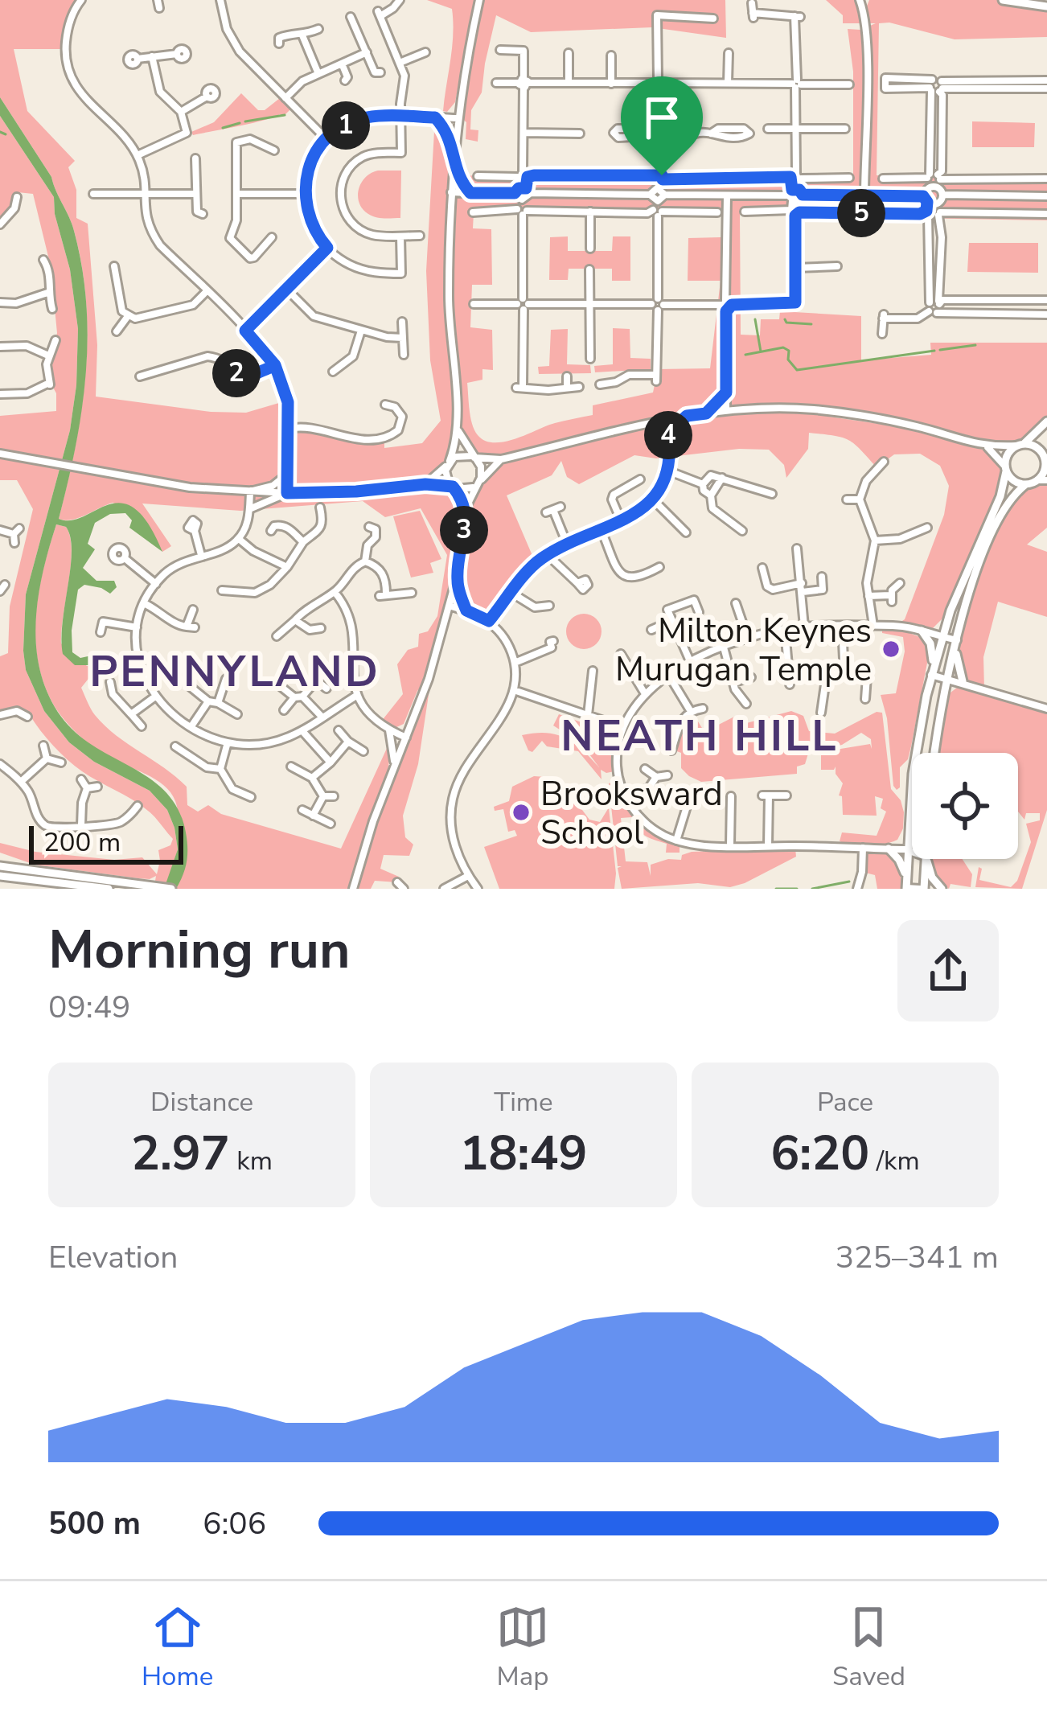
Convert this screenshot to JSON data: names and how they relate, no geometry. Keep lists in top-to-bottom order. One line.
{"districts":["PENNYLAND","NEATH HILL"],"places":["Milton Keynes Murugan Temple","Brooksward School"],"scale_bar":"200 m","page":{"pins":["1","5","2","4","3"],"scale":"200 m","heading":["Morning run","09:49"],"stats":[["Distance","2.97 km"],["Time","18:49"],["Pace","6:20 /km"]],"chart":["Elevation","325–341 m"],"list":[{"name":"500 m","note":"6:06"}],"tabs":["Home","Map","Saved"]}}
